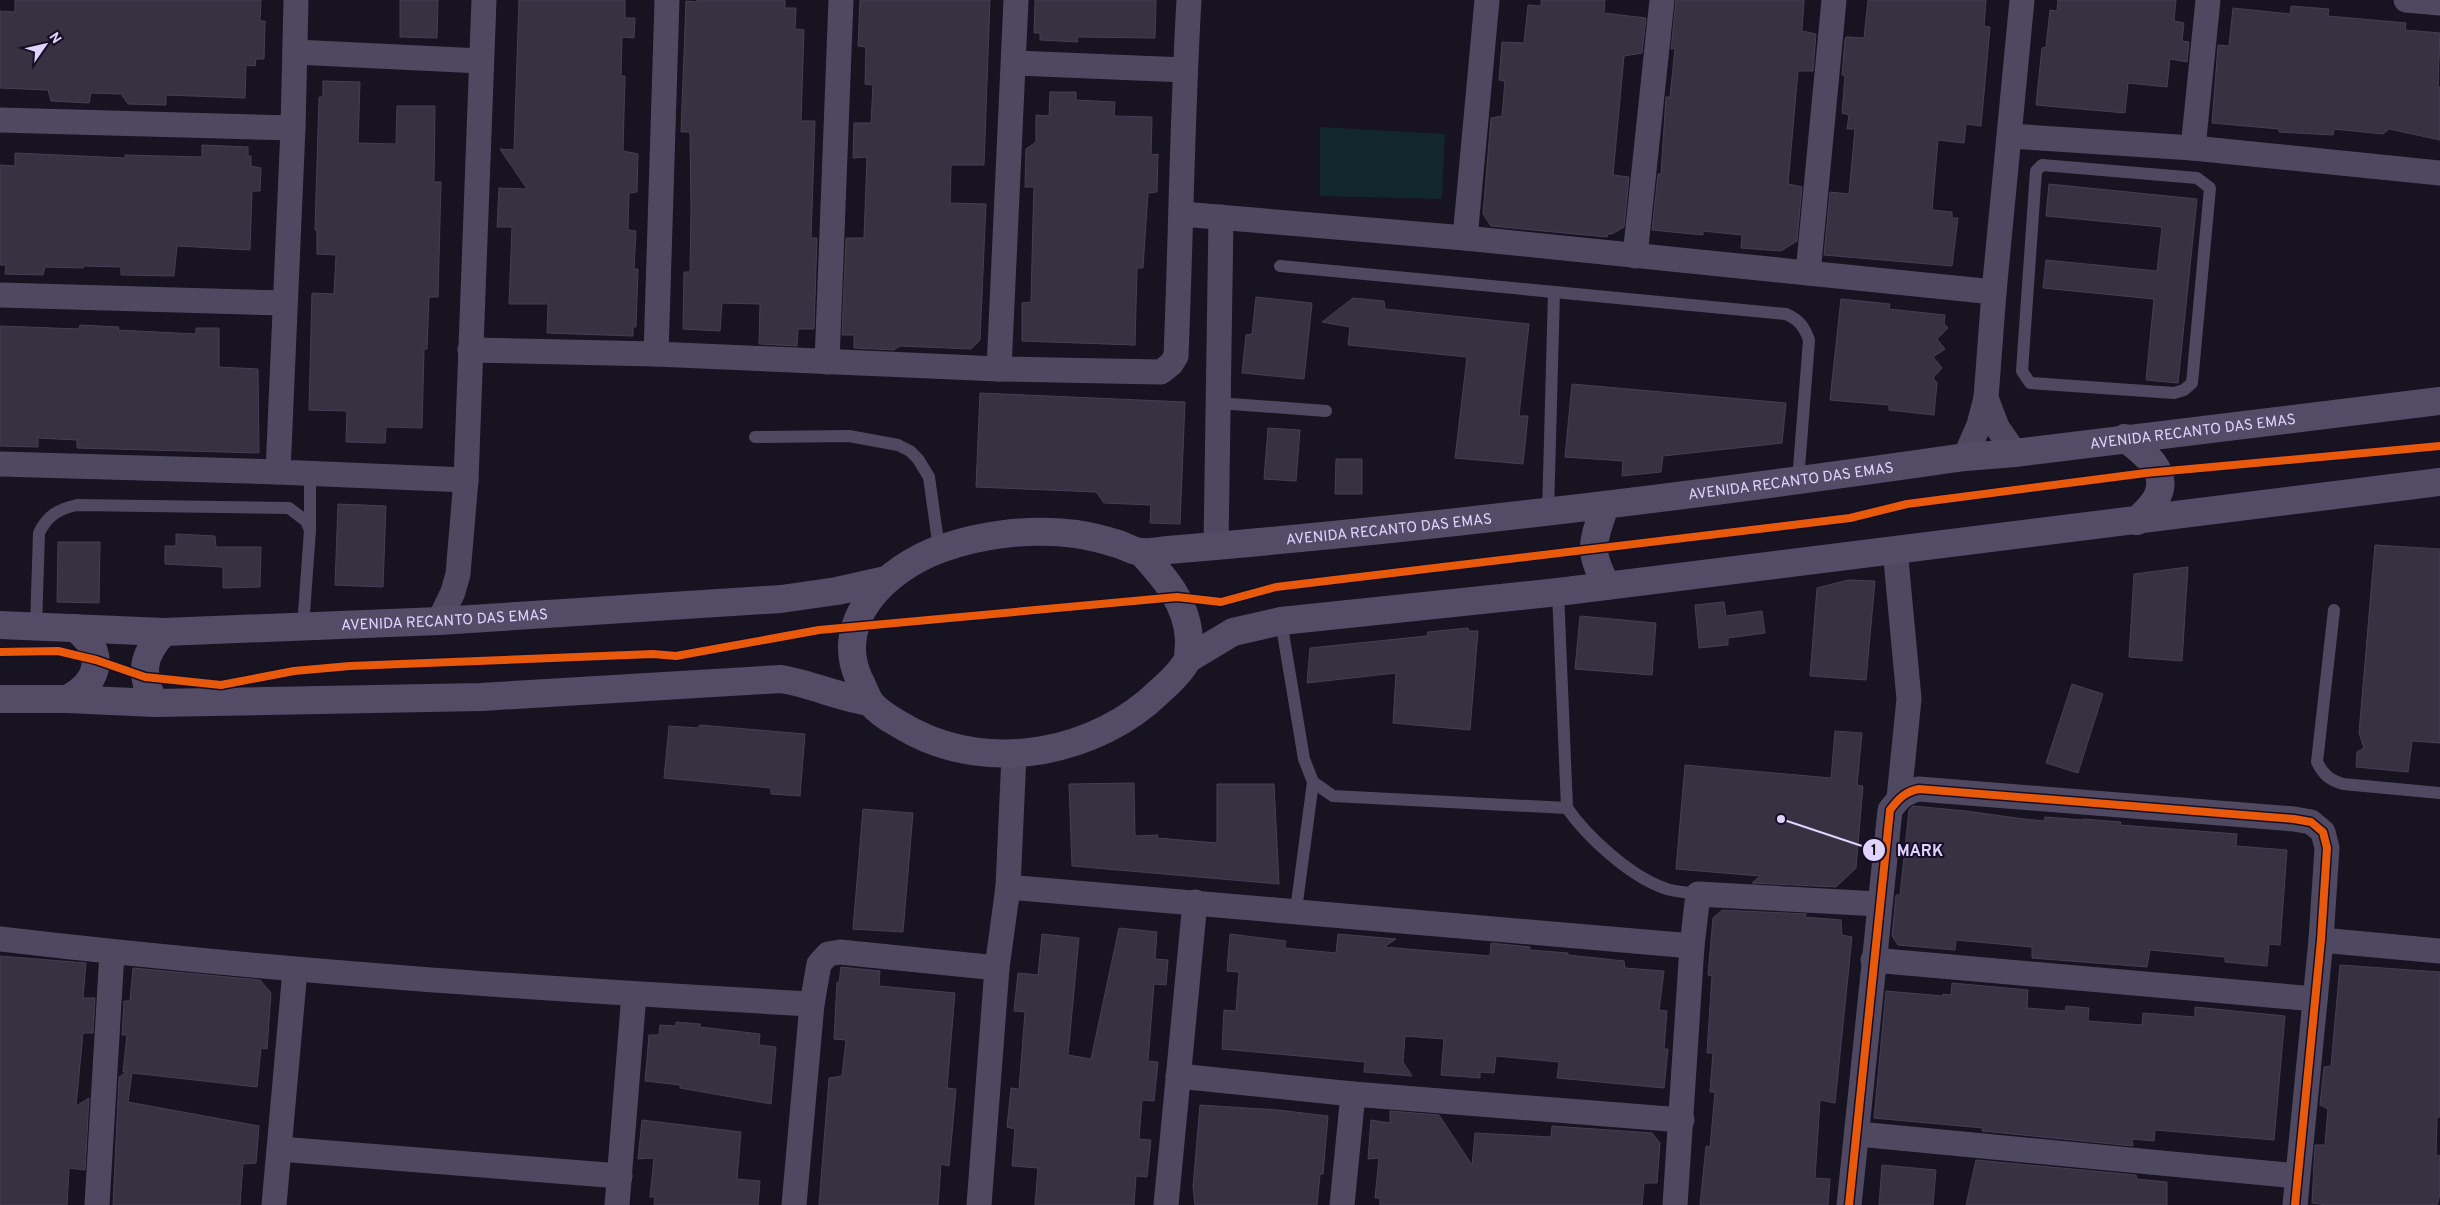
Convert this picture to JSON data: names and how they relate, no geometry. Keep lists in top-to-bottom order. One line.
{"streets":{"main road":["AVENIDA RECANTO DAS EMAS"]},"places":["MARK"],"north":"top right"}
